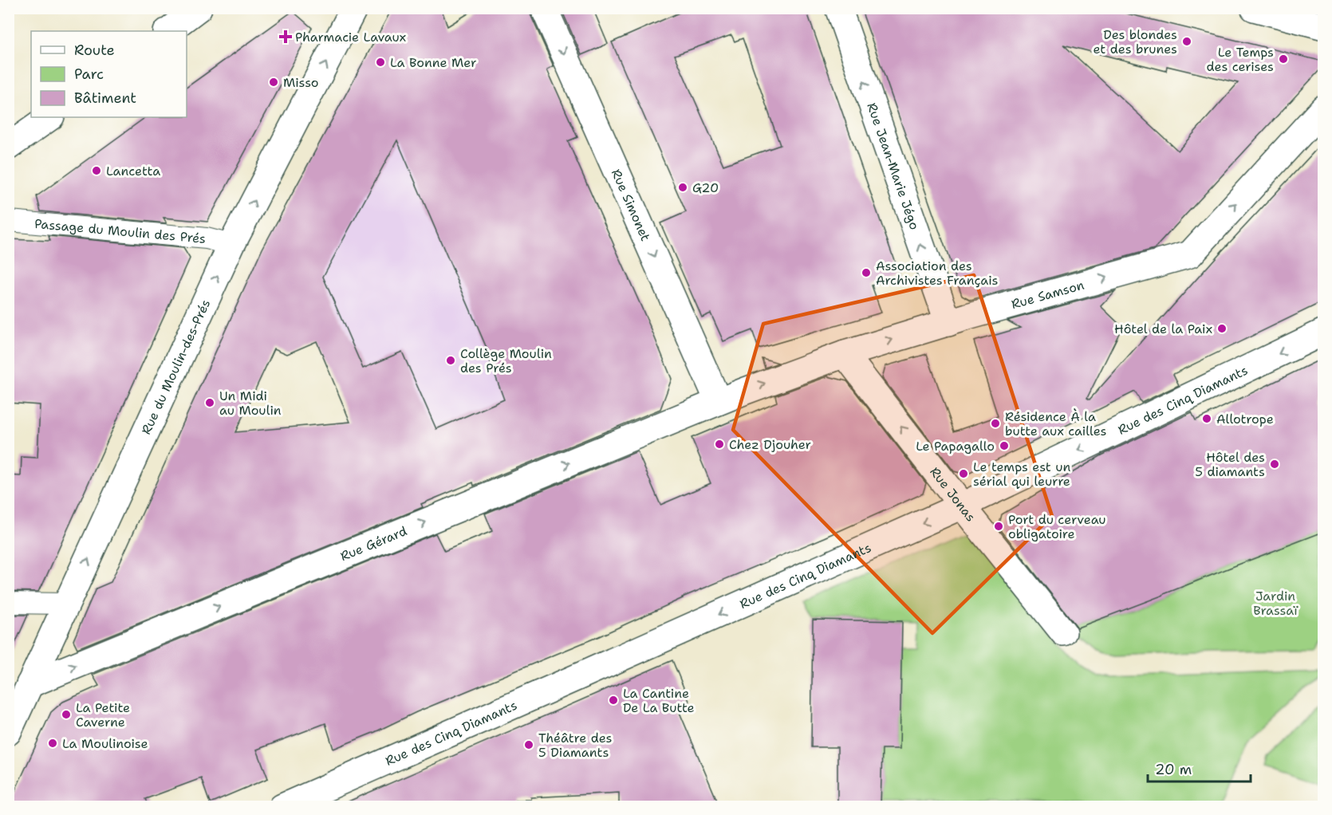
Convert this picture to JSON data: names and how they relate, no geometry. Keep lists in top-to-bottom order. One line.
{"streets":{"street":["Rue Jean-Marie Jégo","Rue Simonet","Passage du Moulin des Prés","Rue Samson","Rue du Moulin-des-Prés","Rue des Cinq Diamants","Rue Jonas","Rue Gérard"]},"crossings":[["Rue Jean-Marie Jégo","Rue Samson"],["Rue Simonet","Rue Samson"],["Rue Simonet","Rue Gérard"],["Passage du Moulin des Prés","Rue du Moulin-des-Prés"],["Rue Samson","Rue Jonas"],["Rue Samson","Rue Gérard"],["Rue du Moulin-des-Prés","Rue Gérard"],["Rue des Cinq Diamants","Rue Jonas"]],"one_way":["Rue Jean-Marie Jégo","Rue Simonet","Rue Samson","Rue du Moulin-des-Prés","Rue des Cinq Diamants","Rue Jonas","Rue Gérard"],"parks":["Jardin Brassaï"],"places":{"health":["Pharmacie Lavaux"],"other":["Des blondes et des brunes","Le Temps des cerises","La Bonne Mer","Misso","Lancetta","G20","Association des Archivistes Français","Hôtel de la Paix","Collège Moulin des Prés","Un Midi au Moulin","Allotrope","Résidence À la butte aux cailles","Chez Djouher","Le Papagallo","Hôtel des 5 diamants","Le temps est un sérial qui leurre","Port du cerveau obligatoire","La Cantine De La Butte","La Petite Caverne","La Moulinoise","Théâtre des 5 Diamants"]},"legend":["Route","Parc","Bâtiment"],"scale_bar":"20 m"}
